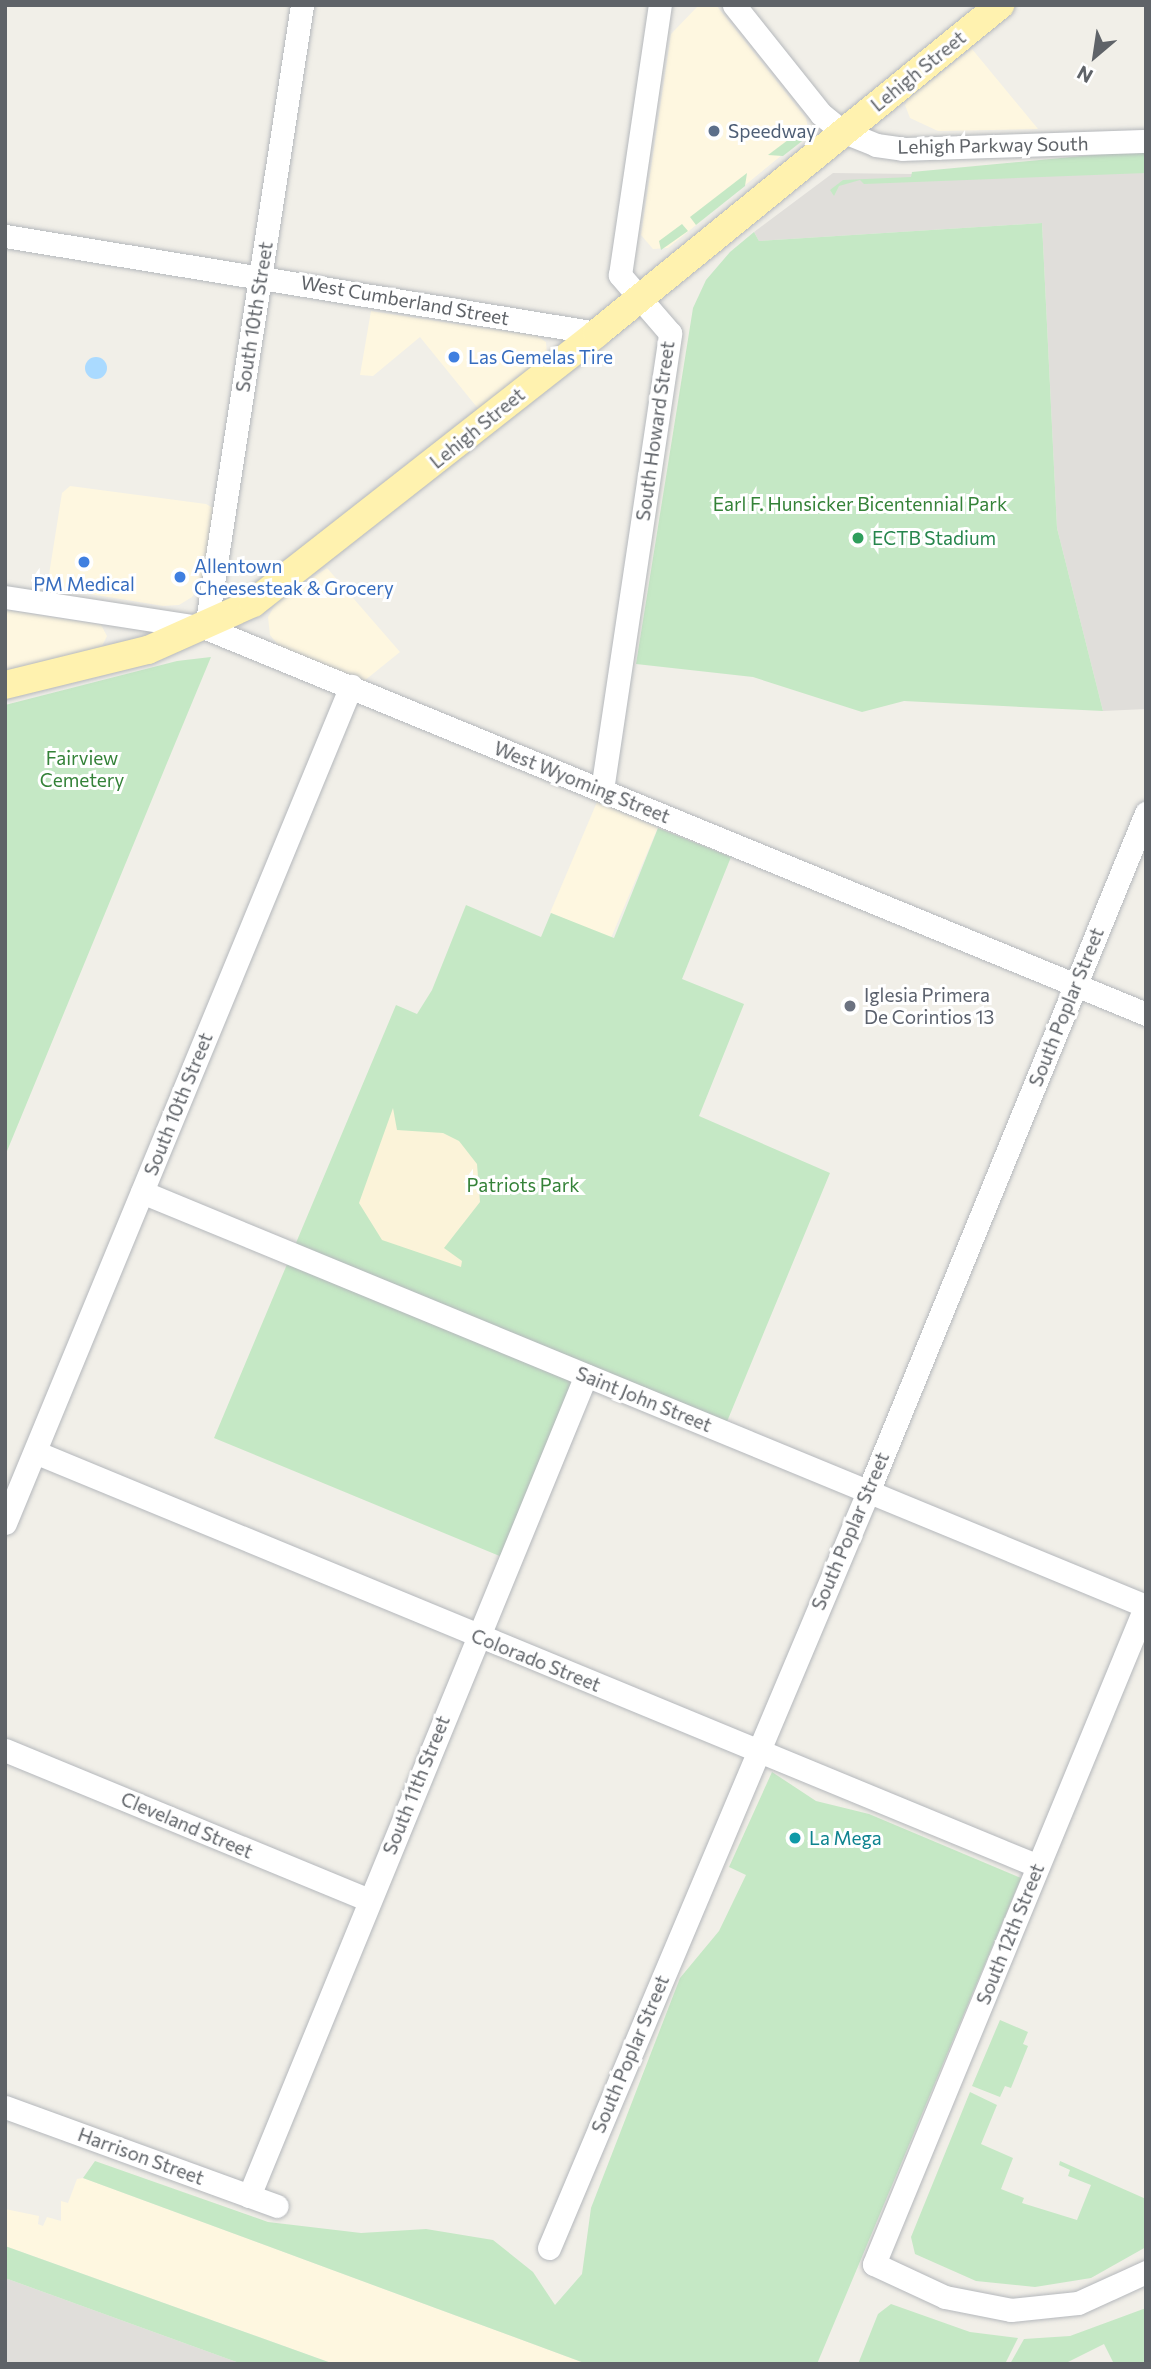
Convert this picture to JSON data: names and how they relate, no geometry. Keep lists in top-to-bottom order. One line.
{"streets":{"main road":["Lehigh Street"],"street":["Lehigh Parkway South","West Cumberland Street","South 10th Street","South Howard Street","West Wyoming Street","South Poplar Street","Saint John Street","Colorado Street","South 11th Street","Cleveland Street","South 12th Street","Harrison Street"]},"crossings":[["Lehigh Street","Lehigh Parkway South"],["Lehigh Street","West Cumberland Street"],["Lehigh Street","South 10th Street"],["Lehigh Street","South Howard Street"],["Lehigh Street","West Wyoming Street"],["West Cumberland Street","South 10th Street"],["South 10th Street","West Wyoming Street"],["South 10th Street","Saint John Street"],["South 10th Street","Colorado Street"],["South Howard Street","West Wyoming Street"],["West Wyoming Street","South Poplar Street"],["South Poplar Street","Saint John Street"],["South Poplar Street","Colorado Street"],["Saint John Street","South 11th Street"],["Saint John Street","South 12th Street"],["Colorado Street","South 11th Street"],["Colorado Street","South 12th Street"],["South 11th Street","Cleveland Street"],["South 11th Street","Harrison Street"]],"parks":["Earl F. Hunsicker Bicentennial Park","Fairview Cemetery","Patriots Park"],"places":["Speedway","Las Gemelas Tire","ECTB Stadium","PM Medical","Allentown Cheesesteak & Grocery","Iglesia Primera De Corintios 13","La Mega"],"north":"bottom left"}
